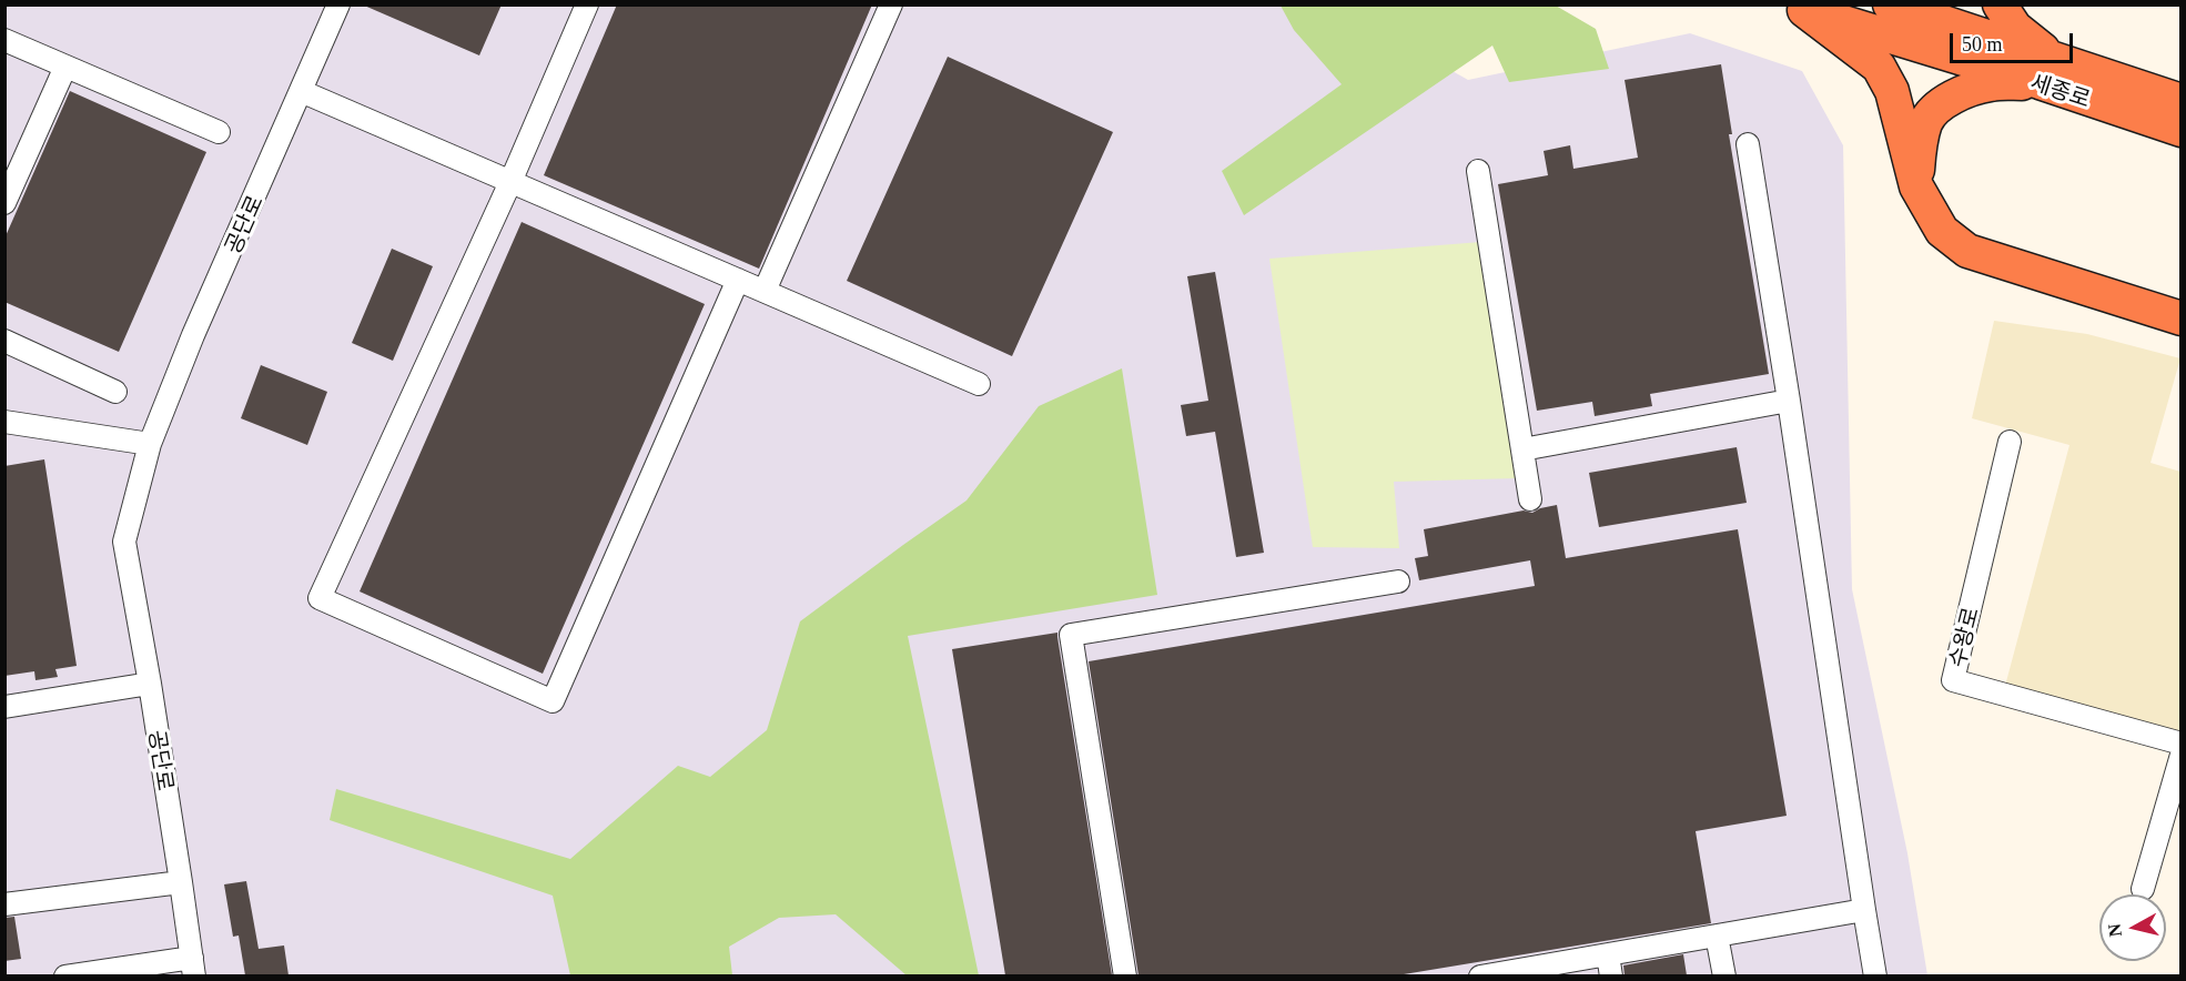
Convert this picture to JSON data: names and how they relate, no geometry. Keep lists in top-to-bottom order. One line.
{"streets":{"highway":["세종로"],"street":["공단로","수왕로"]},"scale_bar":"50 m","north":"left"}
